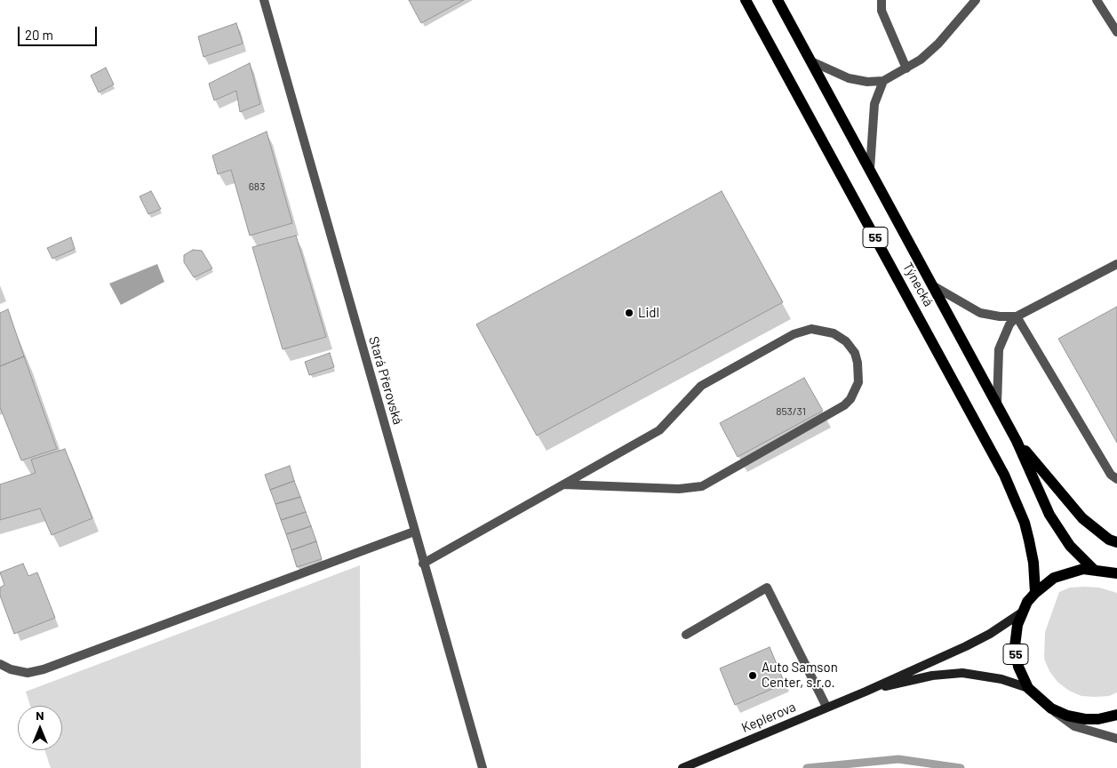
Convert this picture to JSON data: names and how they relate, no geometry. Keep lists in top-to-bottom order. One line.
{"streets":{"main road":["55","Týnecká","Keplerova"],"street":["Stará Přerovská"]},"crossings":[["55","Týnecká"],["55","Keplerova"]],"places":["Lidl","Auto Samson Center, s.r.o."],"house_numbers":["683","853/31"],"scale_bar":"20 m","north":"top"}
